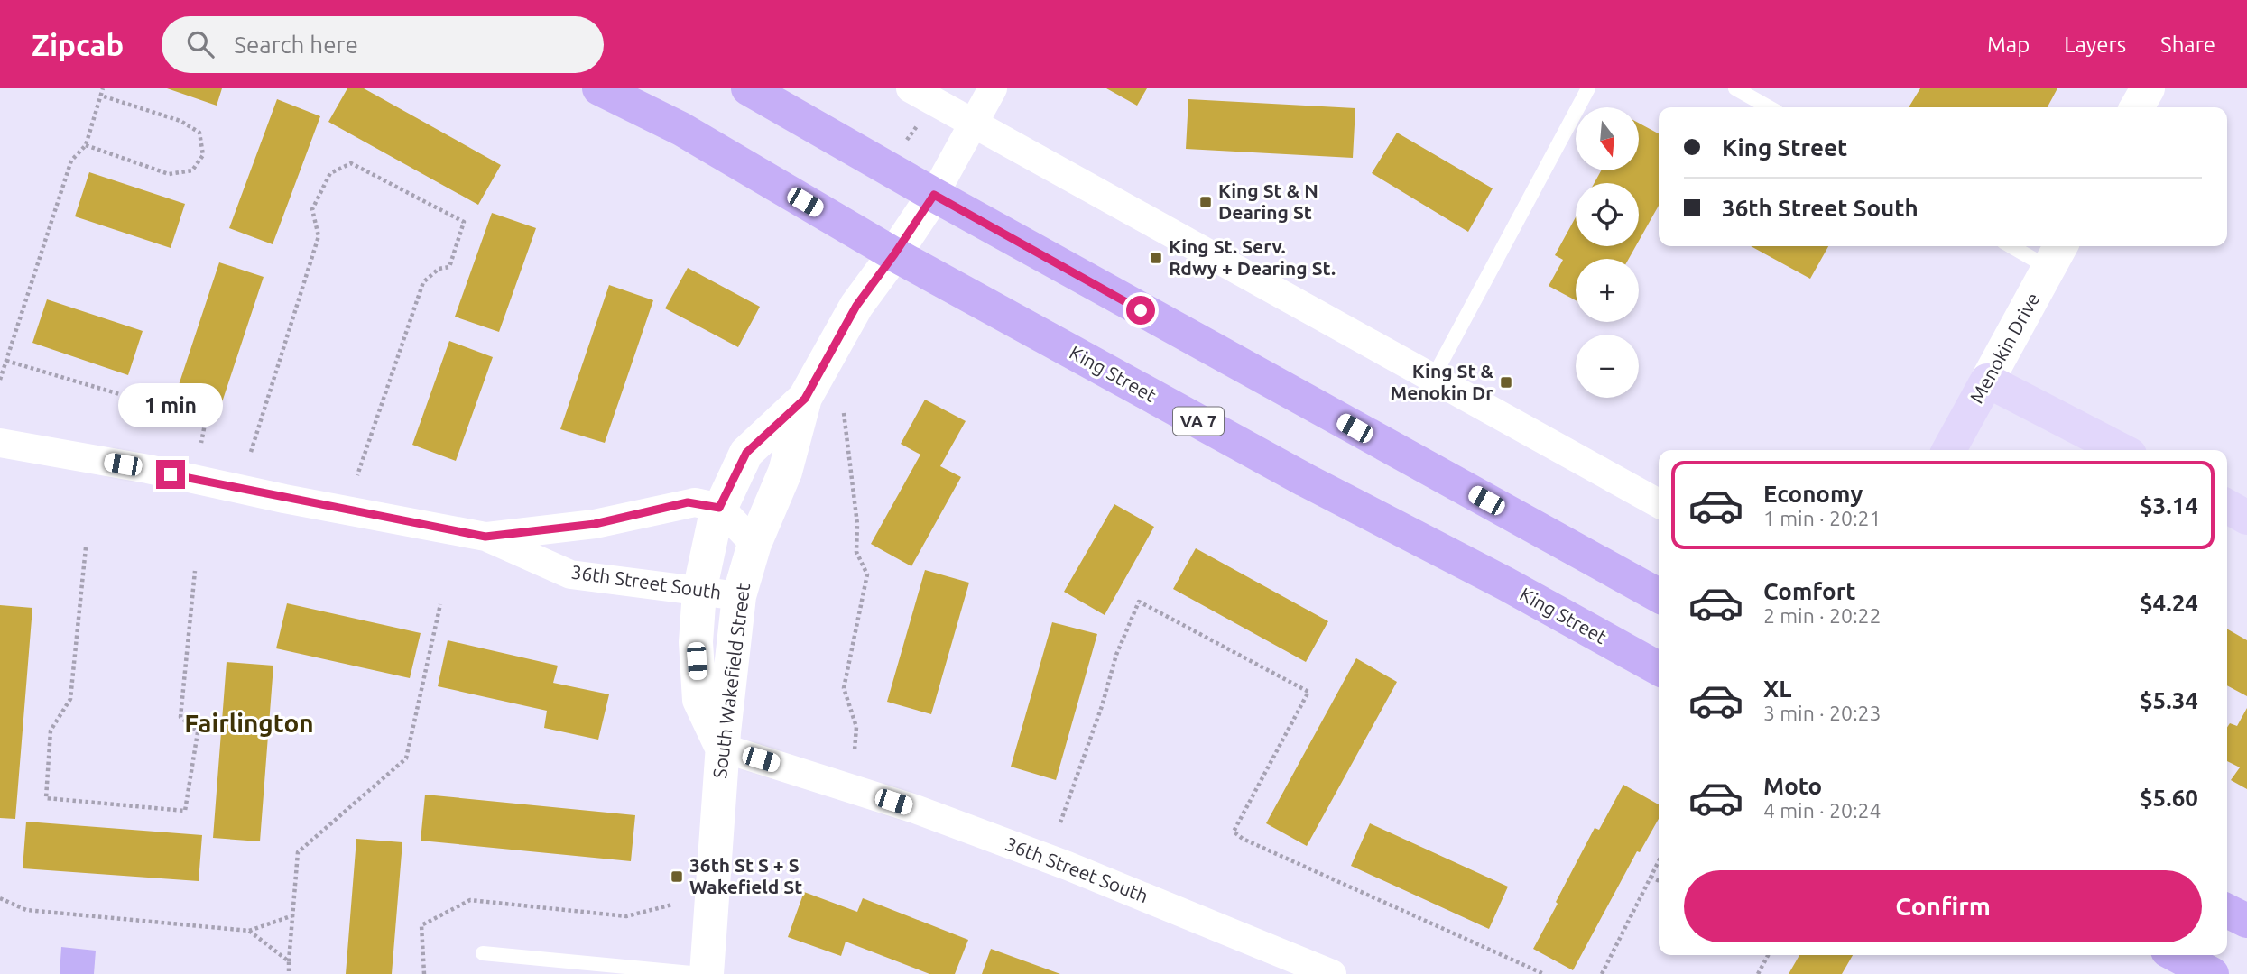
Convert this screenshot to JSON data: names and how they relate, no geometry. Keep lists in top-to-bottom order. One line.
{"streets":{"main road":["Menokin Drive","King Street","VA 7"],"street":["36th Street South","South Wakefield Street"]},"crossings":[["King Street","South Wakefield Street"],["36th Street South","South Wakefield Street"]],"districts":["Fairlington"],"places":{"transit":["King St & N Dearing St","King St. Serv. Rdwy + Dearing St.","King St & Menokin Dr","36th St S + S Wakefield St"]},"north":"bottom","page":{"header":"Zipcab","search":"Search here","nav":["Map","Layers","Share"],"map_buttons":["+","−"],"banner":["King Street","36th Street South"],"bubble":"1 min","list":[{"name":"Economy","note":"1 min · 20:21","value":"$3.14"},{"name":"Comfort","note":"2 min · 20:22","value":"$4.24"},{"name":"XL","note":"3 min · 20:23","value":"$5.34"},{"name":"Moto","note":"4 min · 20:24","value":"$5.60"}],"buttons":"Confirm"}}
